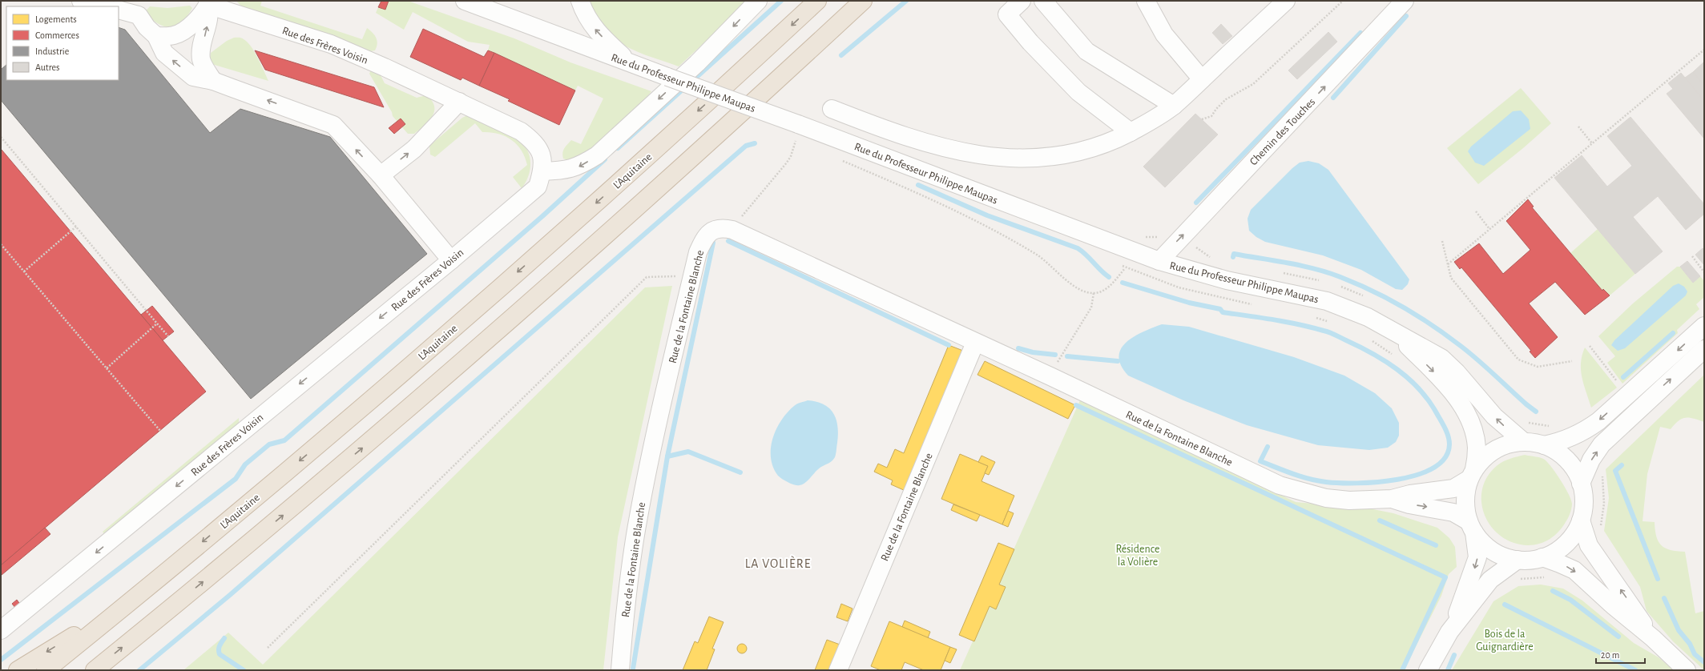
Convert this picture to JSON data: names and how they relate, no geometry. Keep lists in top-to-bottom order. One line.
{"streets":{"highway":["L'Aquitaine"],"street":["Rue des Frères Voisin","Rue du Professeur Philippe Maupas","Chemin des Touches","Rue de la Fontaine Blanche"]},"crossings":[["Rue du Professeur Philippe Maupas","Chemin des Touches"],["Rue du Professeur Philippe Maupas","Rue de la Fontaine Blanche"]],"one_way":["Rue des Frères Voisin"],"districts":["LA VOLIÈRE"],"parks":["Résidence la Volière","Bois de la Guignardière"],"legend":["Logements","Commerces","Industrie","Autres"],"scale_bar":"20 m"}
